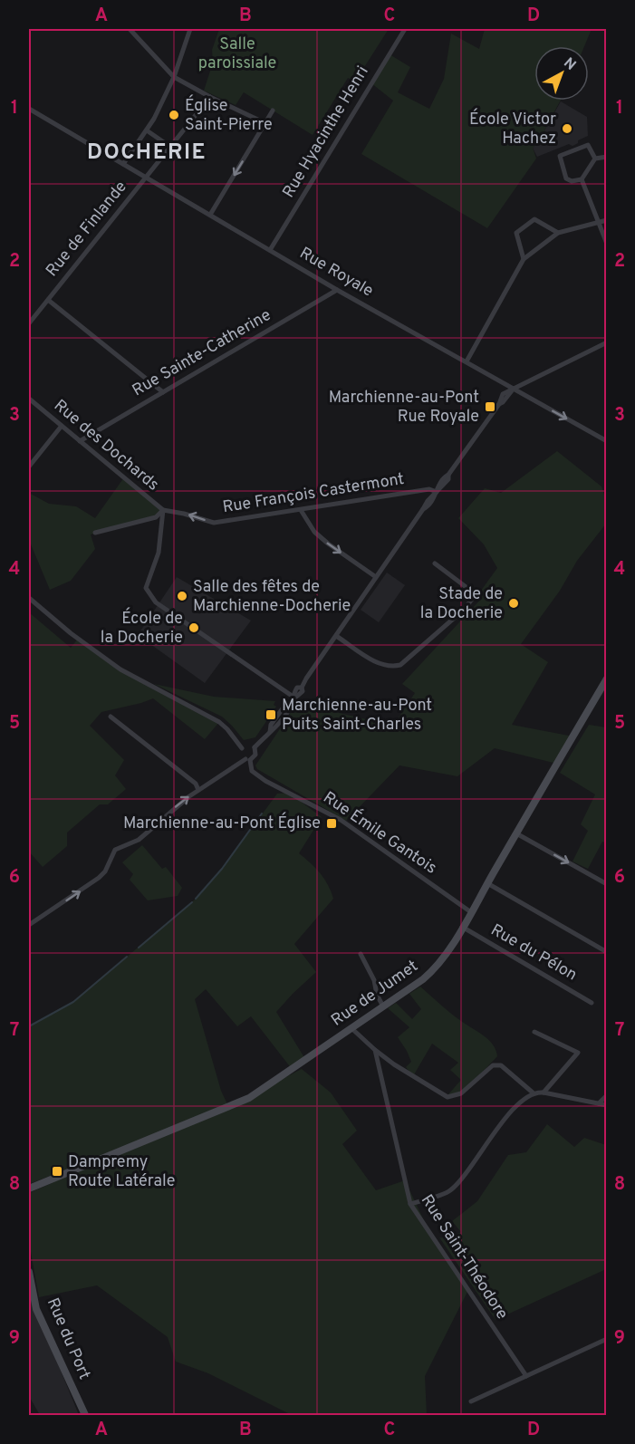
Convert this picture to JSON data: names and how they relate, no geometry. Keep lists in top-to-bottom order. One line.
{"streets":{"street":["Rue Hyacinthe Henri","Rue de Finlande","Rue Royale","Rue Sainte-Catherine","Rue des Dochards","Rue François Castermont","Rue Émile Gantois","Rue du Pélon","Rue de Jumet","Rue Saint-Théodore","Rue du Port"]},"crossings":[["Rue Hyacinthe Henri","Rue Royale"],["Rue de Finlande","Rue Royale"],["Rue Royale","Rue Sainte-Catherine"],["Rue Sainte-Catherine","Rue des Dochards"],["Rue des Dochards","Rue François Castermont"],["Rue Émile Gantois","Rue de Jumet"],["Rue du Pélon","Rue de Jumet"]],"one_way":["Rue François Castermont"],"districts":["DOCHERIE"],"parks":["Salle paroissiale"],"places":{"other":["Église Saint-Pierre","École Victor Hachez","Salle des fêtes de Marchienne-Docherie","Stade de la Docherie","École de la Docherie"],"transit":["Marchienne-au-Pont Rue Royale","Marchienne-au-Pont Puits Saint-Charles","Marchienne-au-Pont Église","Dampremy Route Latérale"]},"north":"top right","grid":{"columns":["A","B","C","D"],"rows":["1","2","3","4","5","6","7","8","9"]}}
